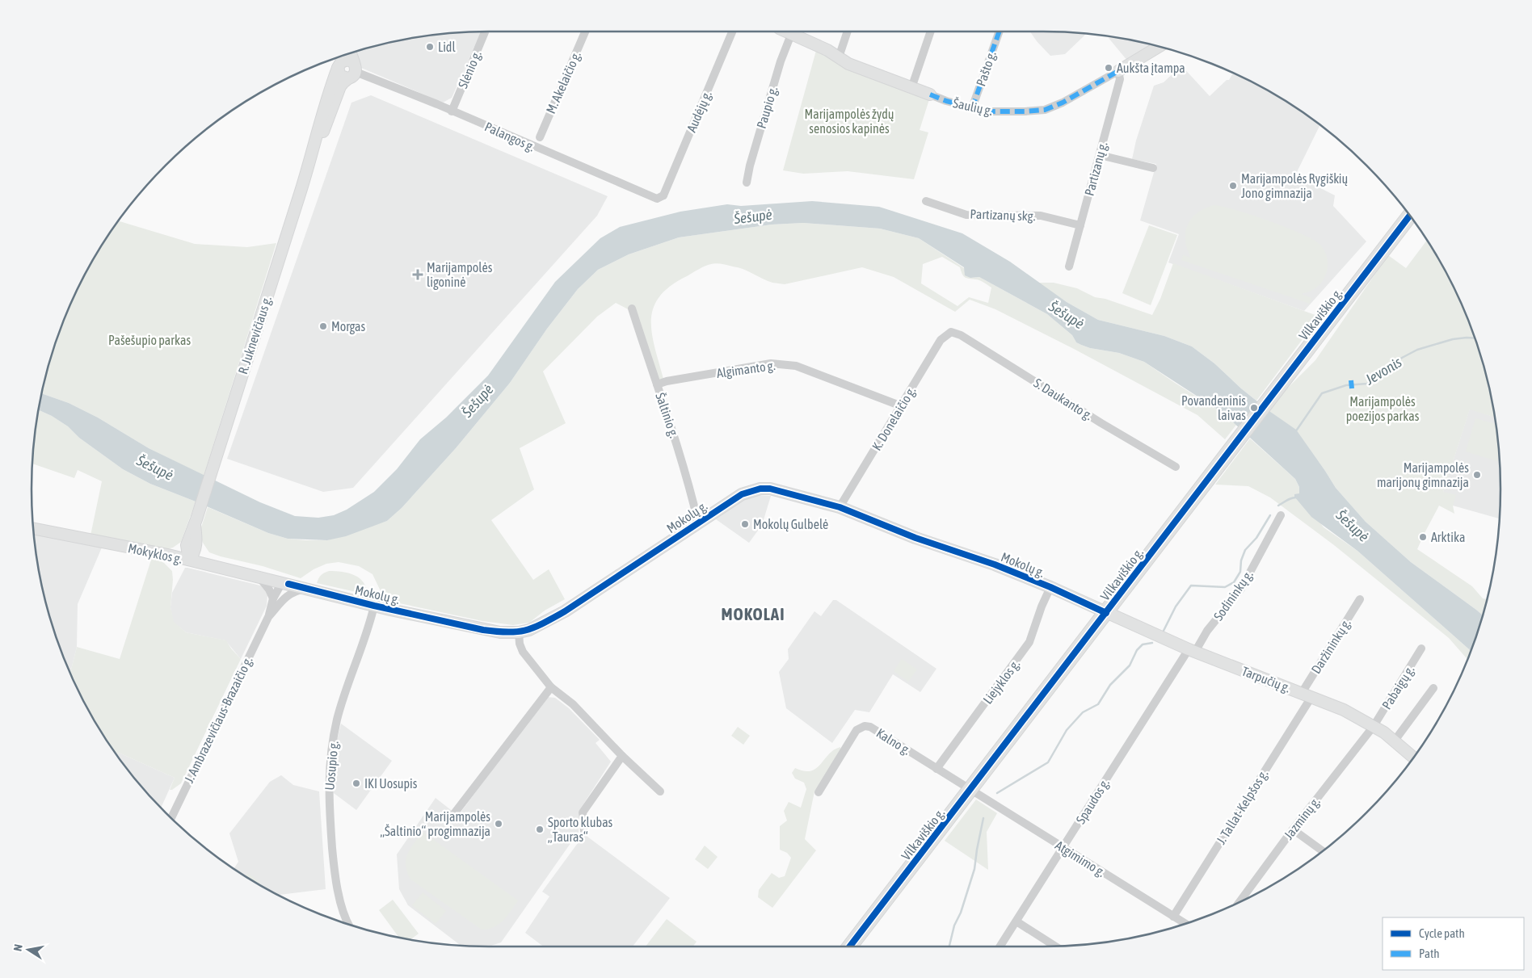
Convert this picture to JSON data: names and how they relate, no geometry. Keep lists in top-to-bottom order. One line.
{"streets":{"highway":["Vilkaviškio g."],"main road":["Šaulių g.","R. Juknevičiaus g.","Mokolų g.","Mokyklos g.","Tarpučių g."],"street":["Pašto g.","Slėnio g.","M. Akelaičio g.","Paupio g.","Audėjų g.","Palangos g.","Partizanų g.","Partizanų skg.","Algimanto g.","S. Daukanto g.","Šaltinio g.","K. Donelaičio g.","Sodininkų g.","Daržininkų g.","Liejyklos g.","Pabaigų g.","J. Ambrazevičiaus-Brazaičio g.","Kalno g.","Uosupio g.","Spaudos g.","J. Tallat-Kelpšos g.","Jazminų g.","Atgimimo g."]},"crossings":[["Pašto g.","Šaulių g."],["Slėnio g.","Palangos g."],["Šaulių g.","Partizanų g."],["Audėjų g.","Palangos g."],["Palangos g.","R. Juknevičiaus g."],["Partizanų g.","Partizanų skg."],["Vilkaviškio g.","Mokolų g."],["Vilkaviškio g.","Tarpučių g."],["Vilkaviškio g.","Kalno g."],["Vilkaviškio g.","Atgimimo g."],["R. Juknevičiaus g.","Mokyklos g."],["Algimanto g.","Šaltinio g."],["Algimanto g.","K. Donelaičio g."],["S. Daukanto g.","K. Donelaičio g."],["Šaltinio g.","Mokolų g."],["K. Donelaičio g.","Mokolų g."],["Mokolų g.","Mokyklos g."],["Mokolų g.","Tarpučių g."],["Mokolų g.","Liejyklos g."],["Mokolų g.","J. Ambrazevičiaus-Brazaičio g."],["Mokolų g.","Uosupio g."],["Mokyklos g.","J. Ambrazevičiaus-Brazaičio g."],["Sodininkų g.","Tarpučių g."],["Sodininkų g.","Spaudos g."],["Daržininkų g.","Tarpučių g."],["Daržininkų g.","J. Tallat-Kelpšos g."],["Tarpučių g.","Pabaigų g."],["Tarpučių g.","Spaudos g."],["Tarpučių g.","J. Tallat-Kelpšos g."],["Tarpučių g.","Jazminų g."],["Liejyklos g.","Kalno g."],["Pabaigų g.","Jazminų g."],["Kalno g.","Atgimimo g."],["Spaudos g.","Atgimimo g."],["J. Tallat-Kelpšos g.","Atgimimo g."]],"districts":["MOKOLAI"],"water":["Šešupė","Jevonis"],"parks":["Marijampolės žydų senosios kapinės","Pašešupio parkas","Marijampolės poezijos parkas"],"places":{"other":["Lidl","Aukšta įtampa","Marijampolės Rygiškių Jono gimnazija","Morgas","Povandeninis laivas","Marijampolės marijonų gimnazija","Mokolų Gulbelė","Arktika","IKI Uosupis","Marijampolės „Šaltinio“ progimnazija","Sporto klubas „Tauras“"],"health":["Marijampolės ligoninė"]},"legend":["Cycle path","Path"],"north":"left"}
